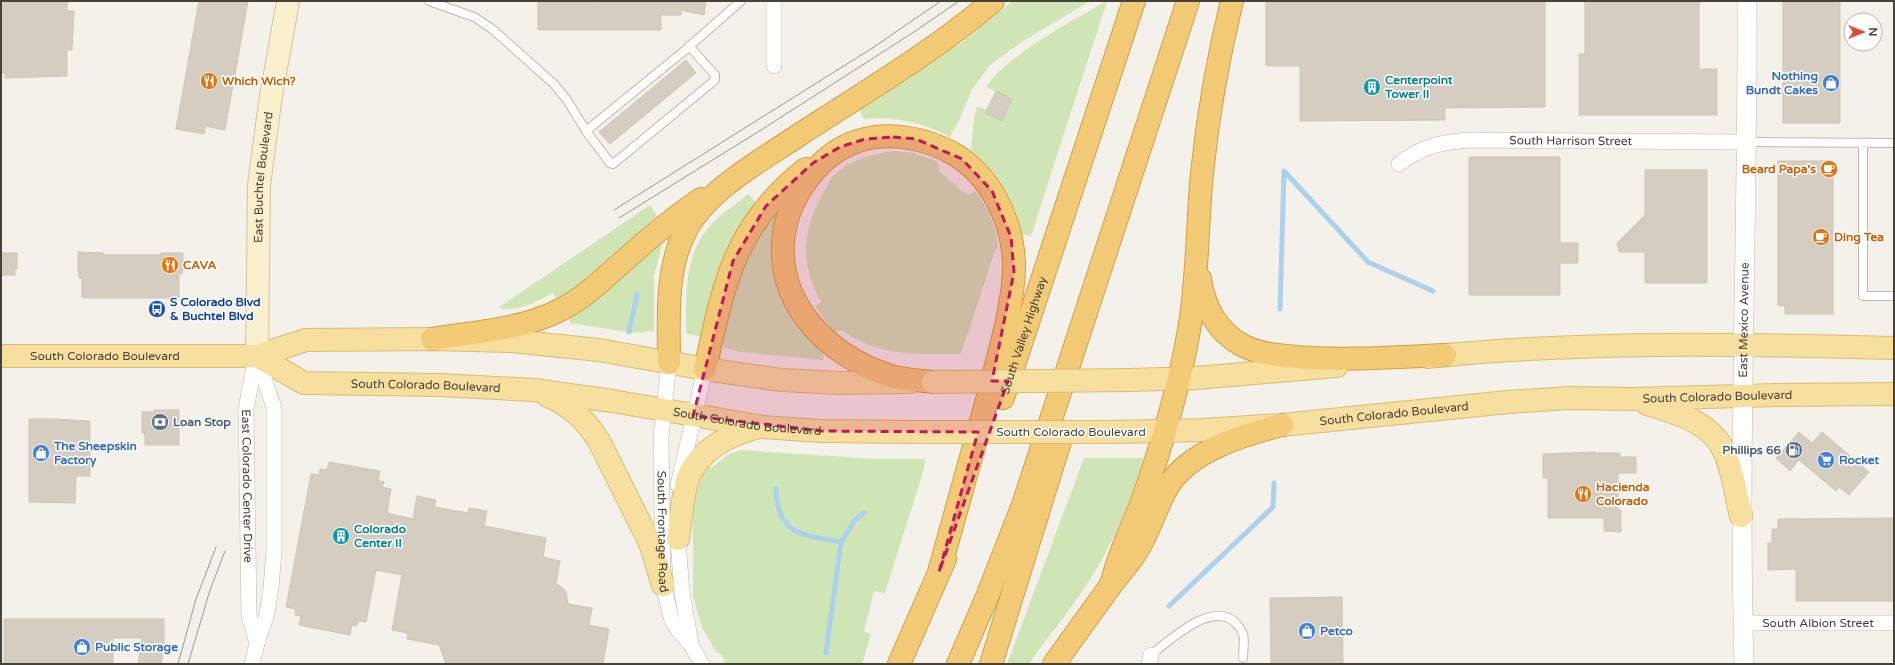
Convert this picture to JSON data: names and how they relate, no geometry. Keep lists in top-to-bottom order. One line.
{"streets":{"highway":["South Valley Highway"],"main road":["East Buchtel Boulevard","South Colorado Boulevard"],"street":["South Harrison Street","East Mexico Avenue","East Colorado Center Drive","South Frontage Road","South Albion Street"]},"crossings":[["South Harrison Street","East Mexico Avenue"],["East Buchtel Boulevard","South Colorado Boulevard"],["East Buchtel Boulevard","East Colorado Center Drive"],["East Mexico Avenue","South Colorado Boulevard"],["East Mexico Avenue","South Albion Street"],["South Colorado Boulevard","East Colorado Center Drive"],["South Colorado Boulevard","South Frontage Road"]],"places":{"restaurant":["Which Wich?","CAVA","Hacienda Colorado"],"shop":["Nothing Bundt Cakes","The Sheepskin Factory","Petco","Public Storage"],"building":["Centerpoint Tower II","Colorado Center II"],"cafe":["Beard Papa's","Ding Tea"],"bus stop":["S Colorado Blvd & Buchtel Blvd"],"bank":["Loan Stop"],"fuel station":["Phillips 66"],"supermarket":["Rocket"]},"north":"right"}
